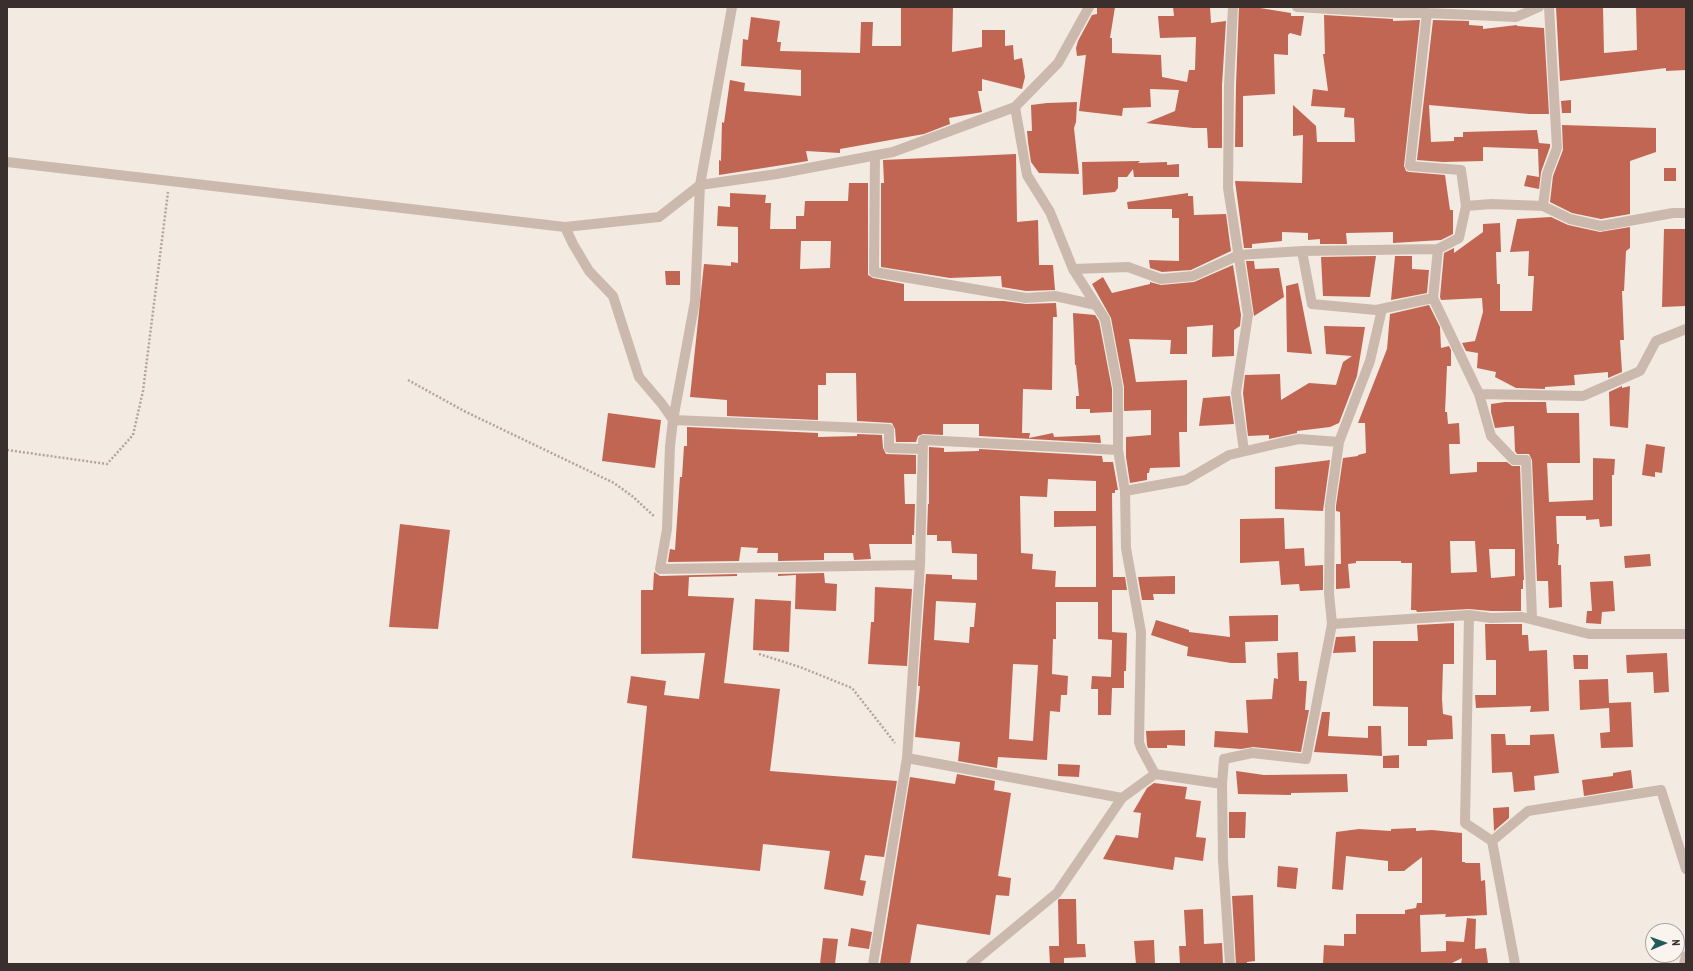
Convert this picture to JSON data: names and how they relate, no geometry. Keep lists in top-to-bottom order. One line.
{"north":"right"}
